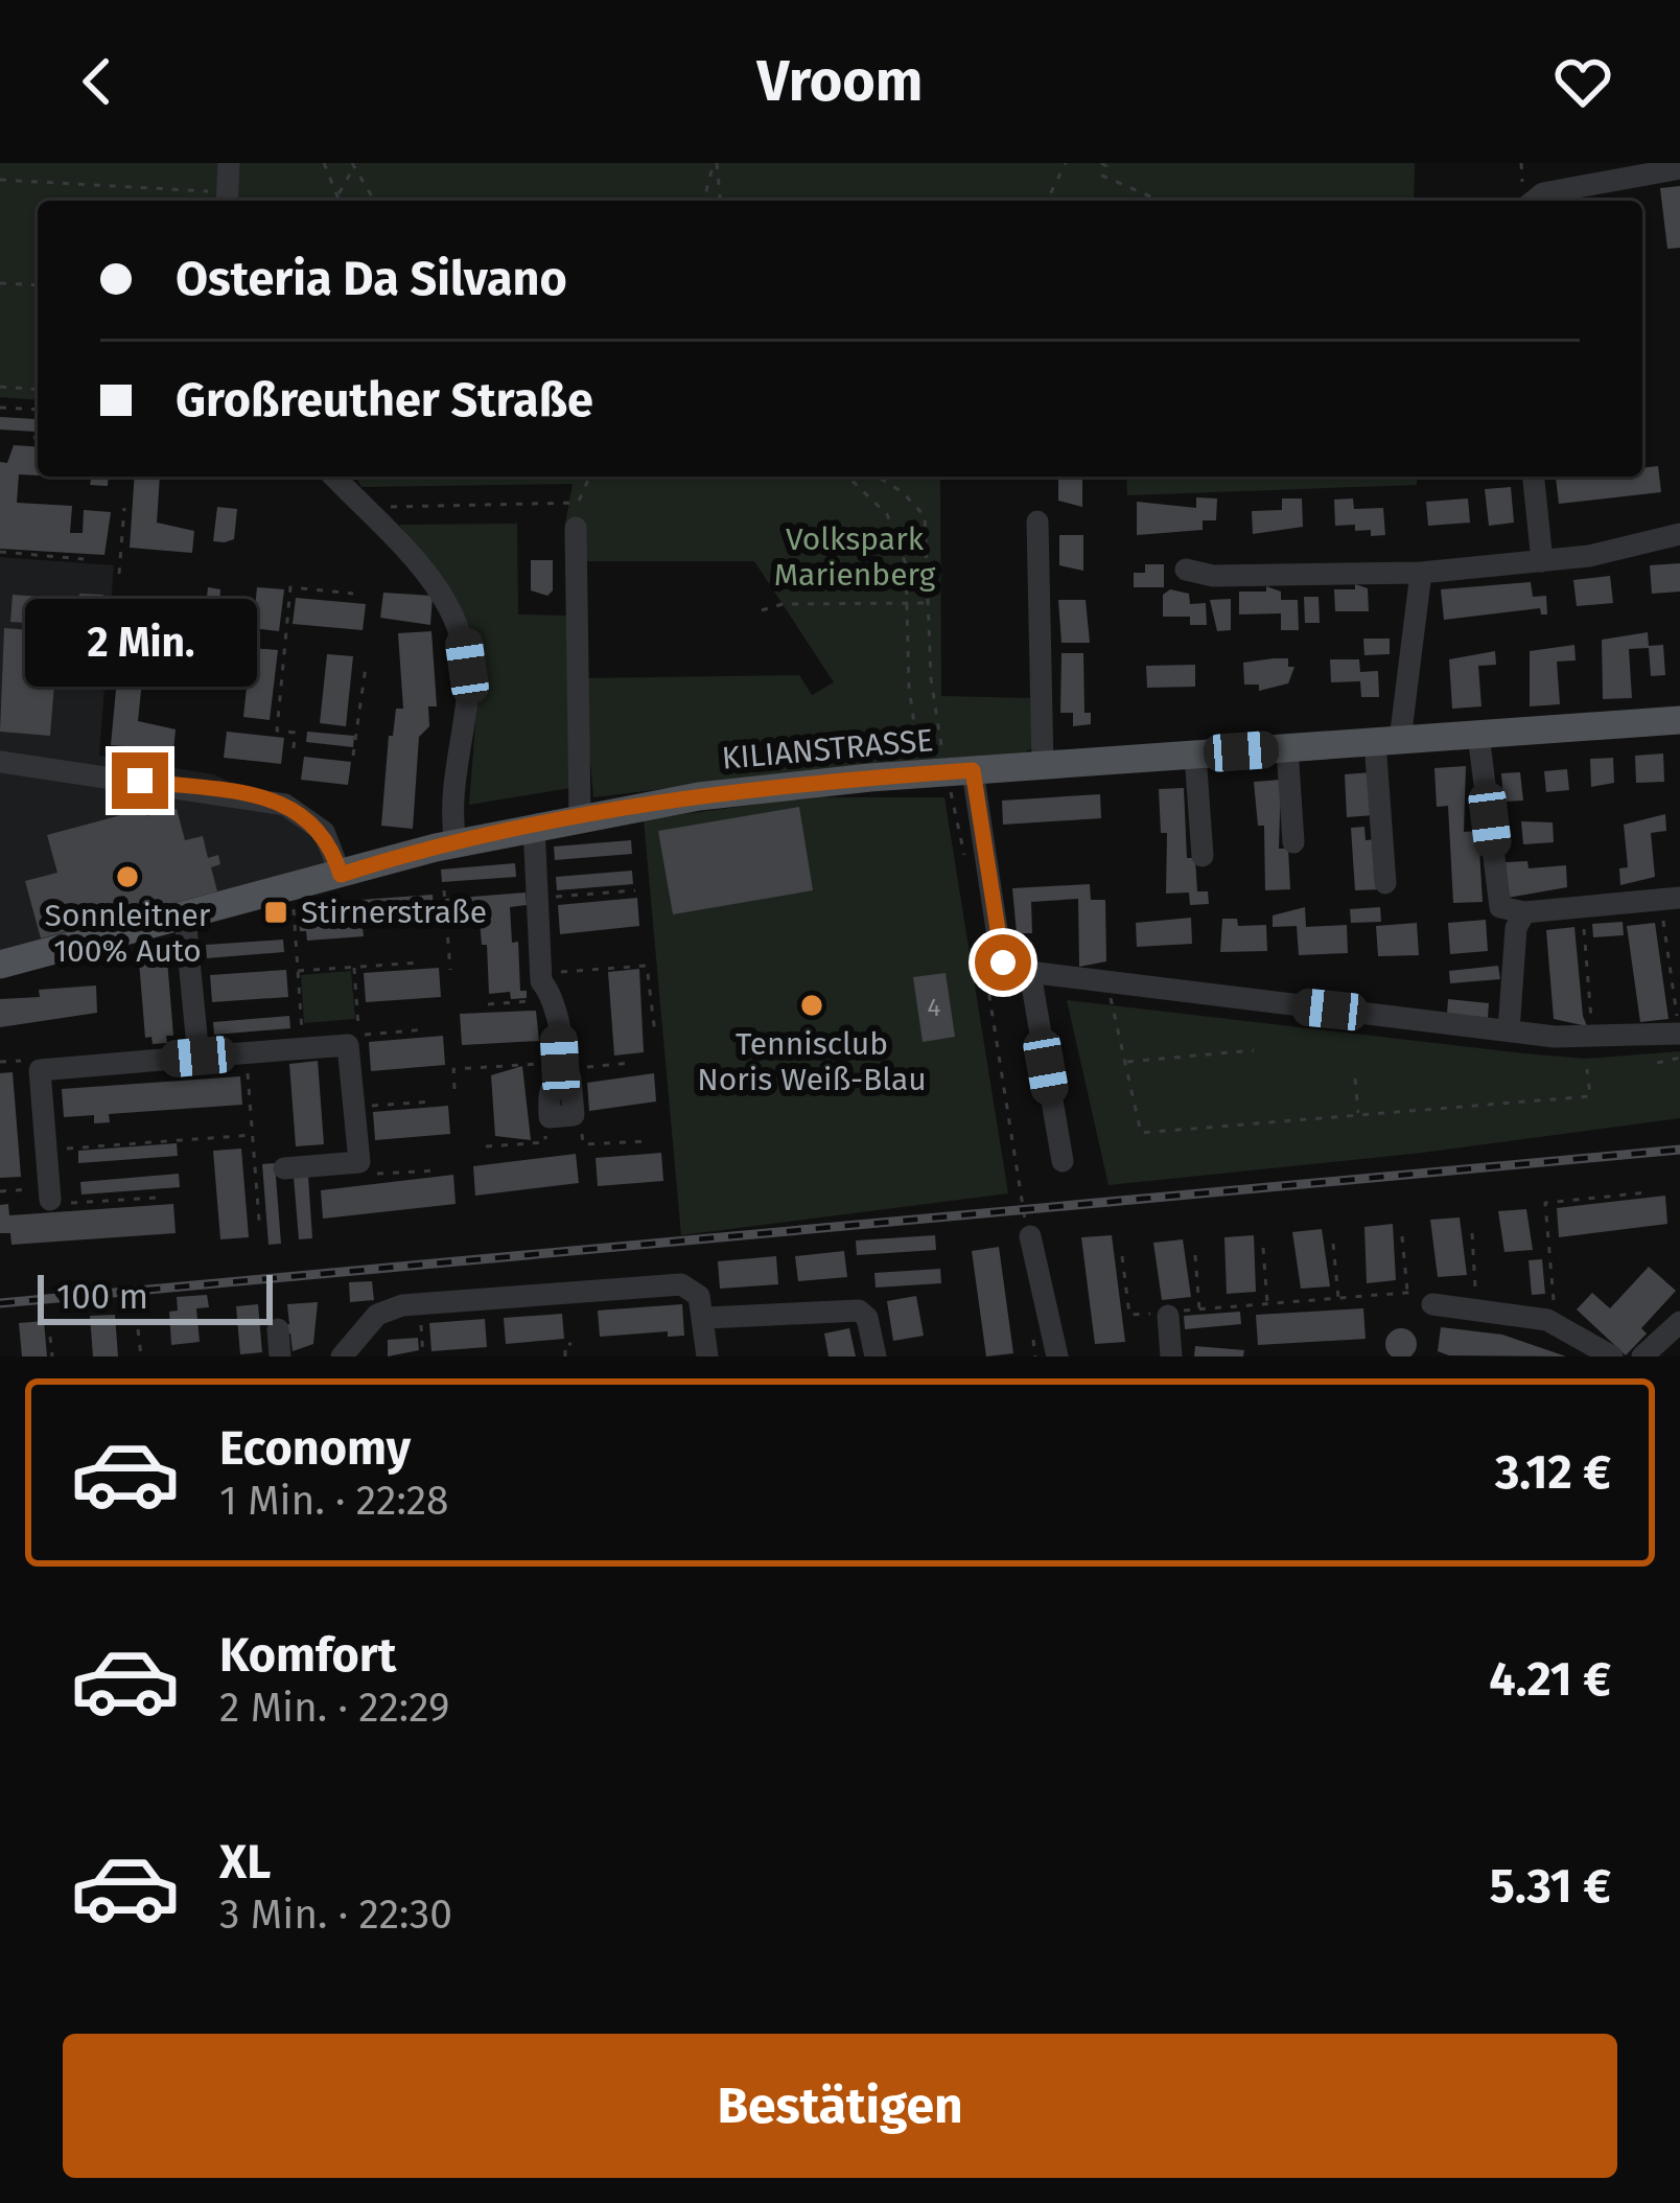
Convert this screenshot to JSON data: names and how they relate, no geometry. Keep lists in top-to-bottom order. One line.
{"streets":{"main road":["KILIANSTRASSE"]},"parks":["Volkspark Marienberg"],"places":{"other":["Sonnleitner 100% Auto","Tennisclub Noris Weiß-Blau"],"transit":["Stirnerstraße"]},"house_numbers":["4"],"scale_bar":"100 m","page":{"header":"Vroom","banner":["Osteria Da Silvano","Großreuther Straße"],"bubble":"2 Min.","scale":"100 m","list":[{"name":"Economy","note":"1 Min. · 22:28","value":"3.12 €"},{"name":"Komfort","note":"2 Min. · 22:29","value":"4.21 €"},{"name":"XL","note":"3 Min. · 22:30","value":"5.31 €"}],"buttons":"Bestätigen"}}
